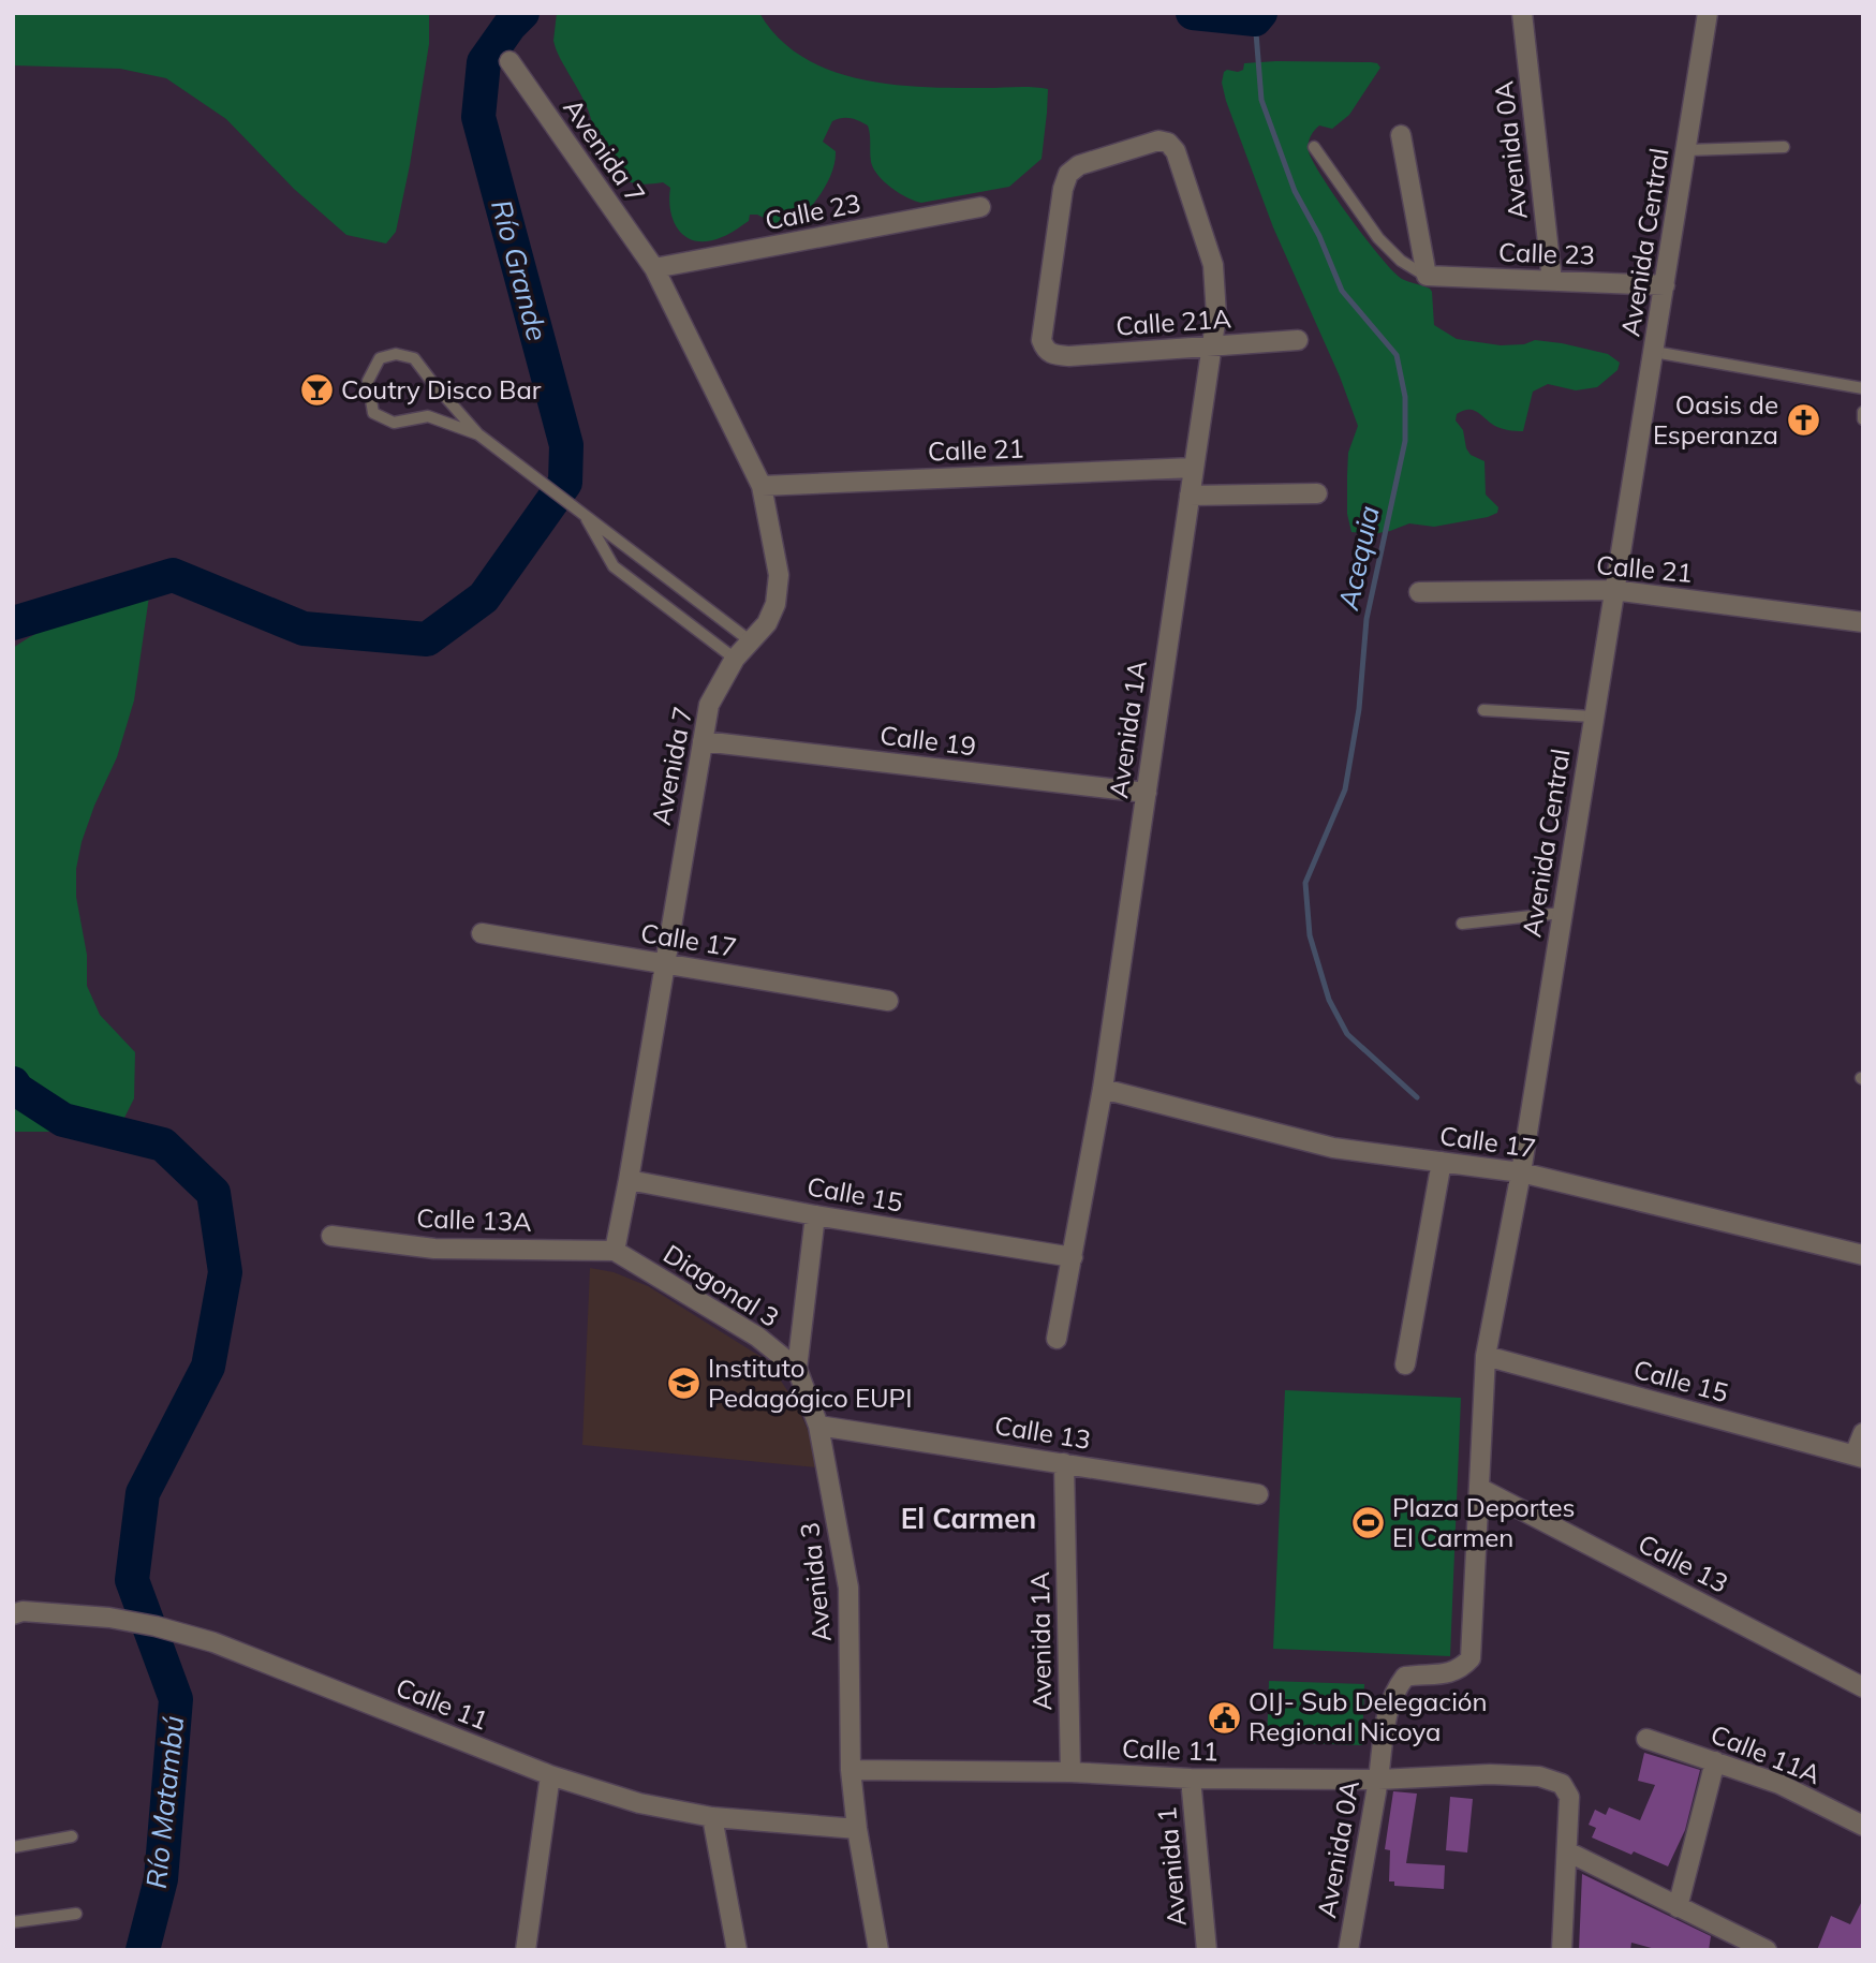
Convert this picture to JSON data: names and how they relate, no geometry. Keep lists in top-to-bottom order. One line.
{"streets":{"street":["Avenida 0A","Avenida 7","Calle 23","Avenida Central","Calle 21A","Calle 21","Avenida 1A","Calle 19","Calle 17","Calle 15","Calle 13A","Diagonal 3","Calle 13","Avenida 3","Calle 11","Calle 11A","Avenida 1"]},"crossings":[["Avenida 0A","Calle 23"],["Avenida 0A","Avenida Central"],["Avenida 0A","Calle 11"],["Avenida 7","Calle 23"],["Avenida 7","Calle 21"],["Avenida 7","Calle 19"],["Avenida 7","Calle 17"],["Avenida 7","Calle 15"],["Avenida 7","Calle 13A"],["Avenida 7","Diagonal 3"],["Calle 23","Avenida Central"],["Avenida Central","Calle 21"],["Avenida Central","Calle 17"],["Avenida Central","Calle 15"],["Avenida Central","Calle 13"],["Calle 21A","Avenida 1A"],["Calle 21","Avenida 1A"],["Avenida 1A","Calle 19"],["Avenida 1A","Calle 17"],["Avenida 1A","Calle 15"],["Avenida 1A","Calle 13"],["Avenida 1A","Calle 11"],["Calle 15","Avenida 3"],["Calle 13A","Diagonal 3"],["Diagonal 3","Avenida 3"],["Calle 13","Avenida 3"],["Avenida 3","Calle 11"],["Calle 11","Avenida 1"]],"districts":["El Carmen"],"water":["Río Grande","Acequia","Río Matambú"],"places":{"bar":["Coutry Disco Bar"],"church":["Oasis de Esperanza"],"school or university":["Instituto Pedagógico EUPI"],"sports":["Plaza Deportes El Carmen"],"public building":["OIJ- Sub Delegación Regional Nicoya"]}}
